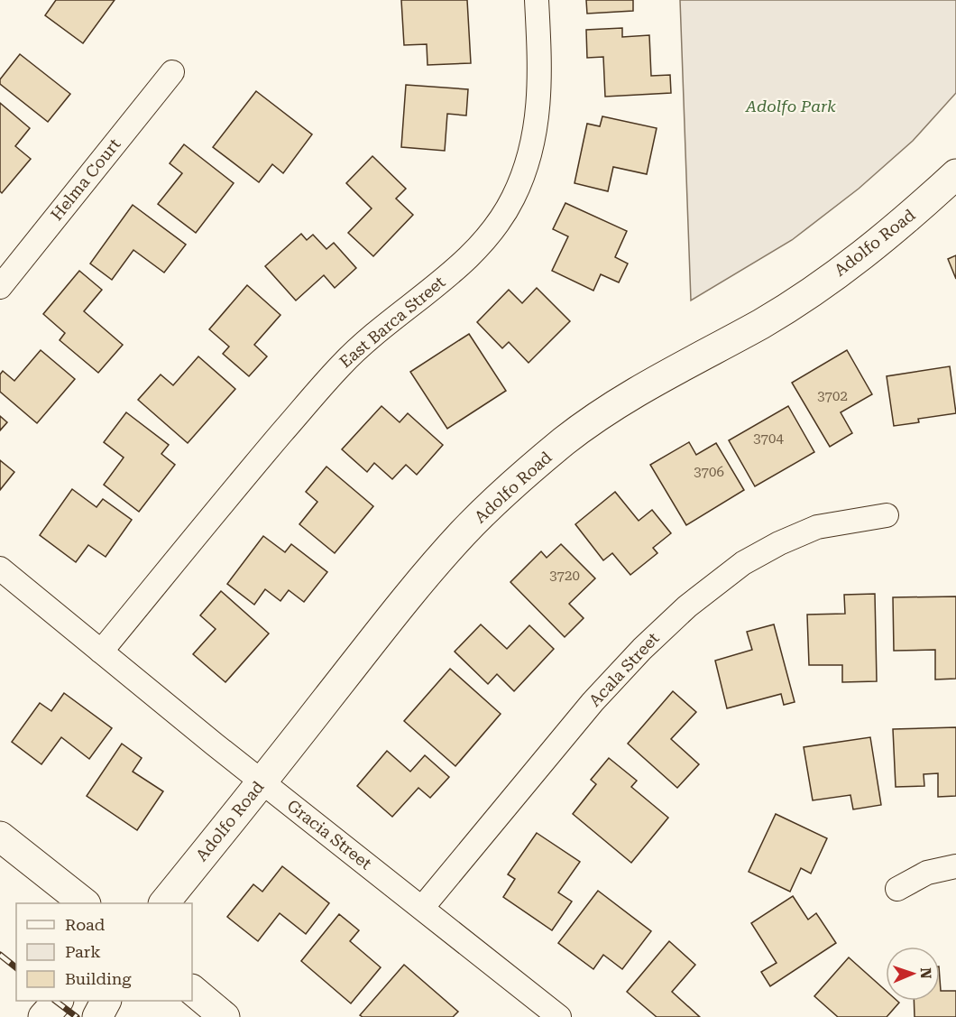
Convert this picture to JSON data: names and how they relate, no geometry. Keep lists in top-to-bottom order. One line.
{"streets":{"main road":["Adolfo Road"],"street":["Helma Court","East Barca Street","Acala Street","Gracia Street"]},"crossings":[["Adolfo Road","Gracia Street"],["East Barca Street","Gracia Street"],["Acala Street","Gracia Street"]],"parks":["Adolfo Park"],"house_numbers":["3702","3704","3706","3720"],"legend":["Road","Park","Building"],"north":"right"}
